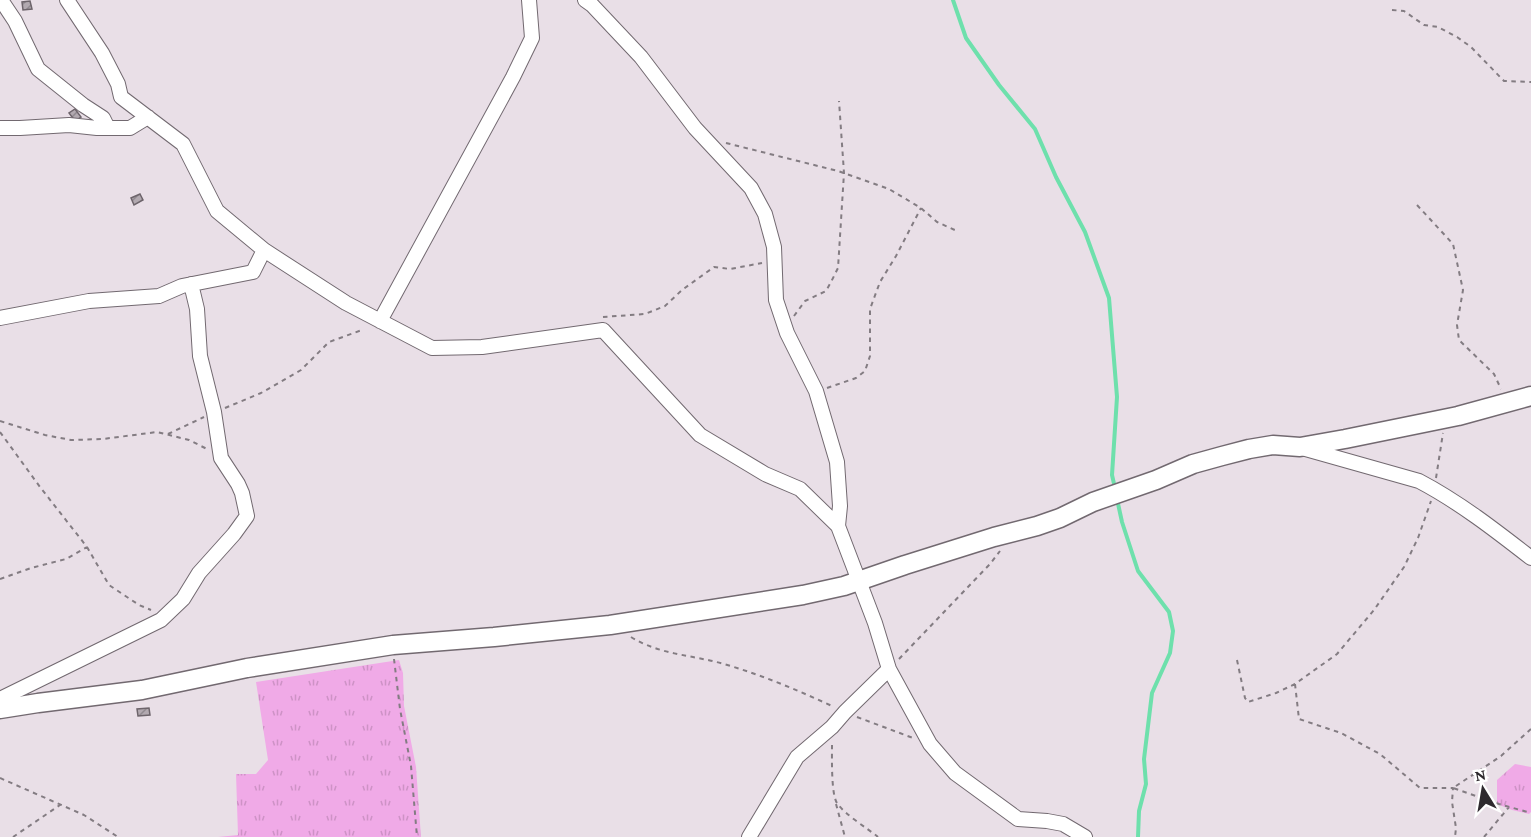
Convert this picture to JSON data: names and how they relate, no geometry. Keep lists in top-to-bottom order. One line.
{"north":"top"}
